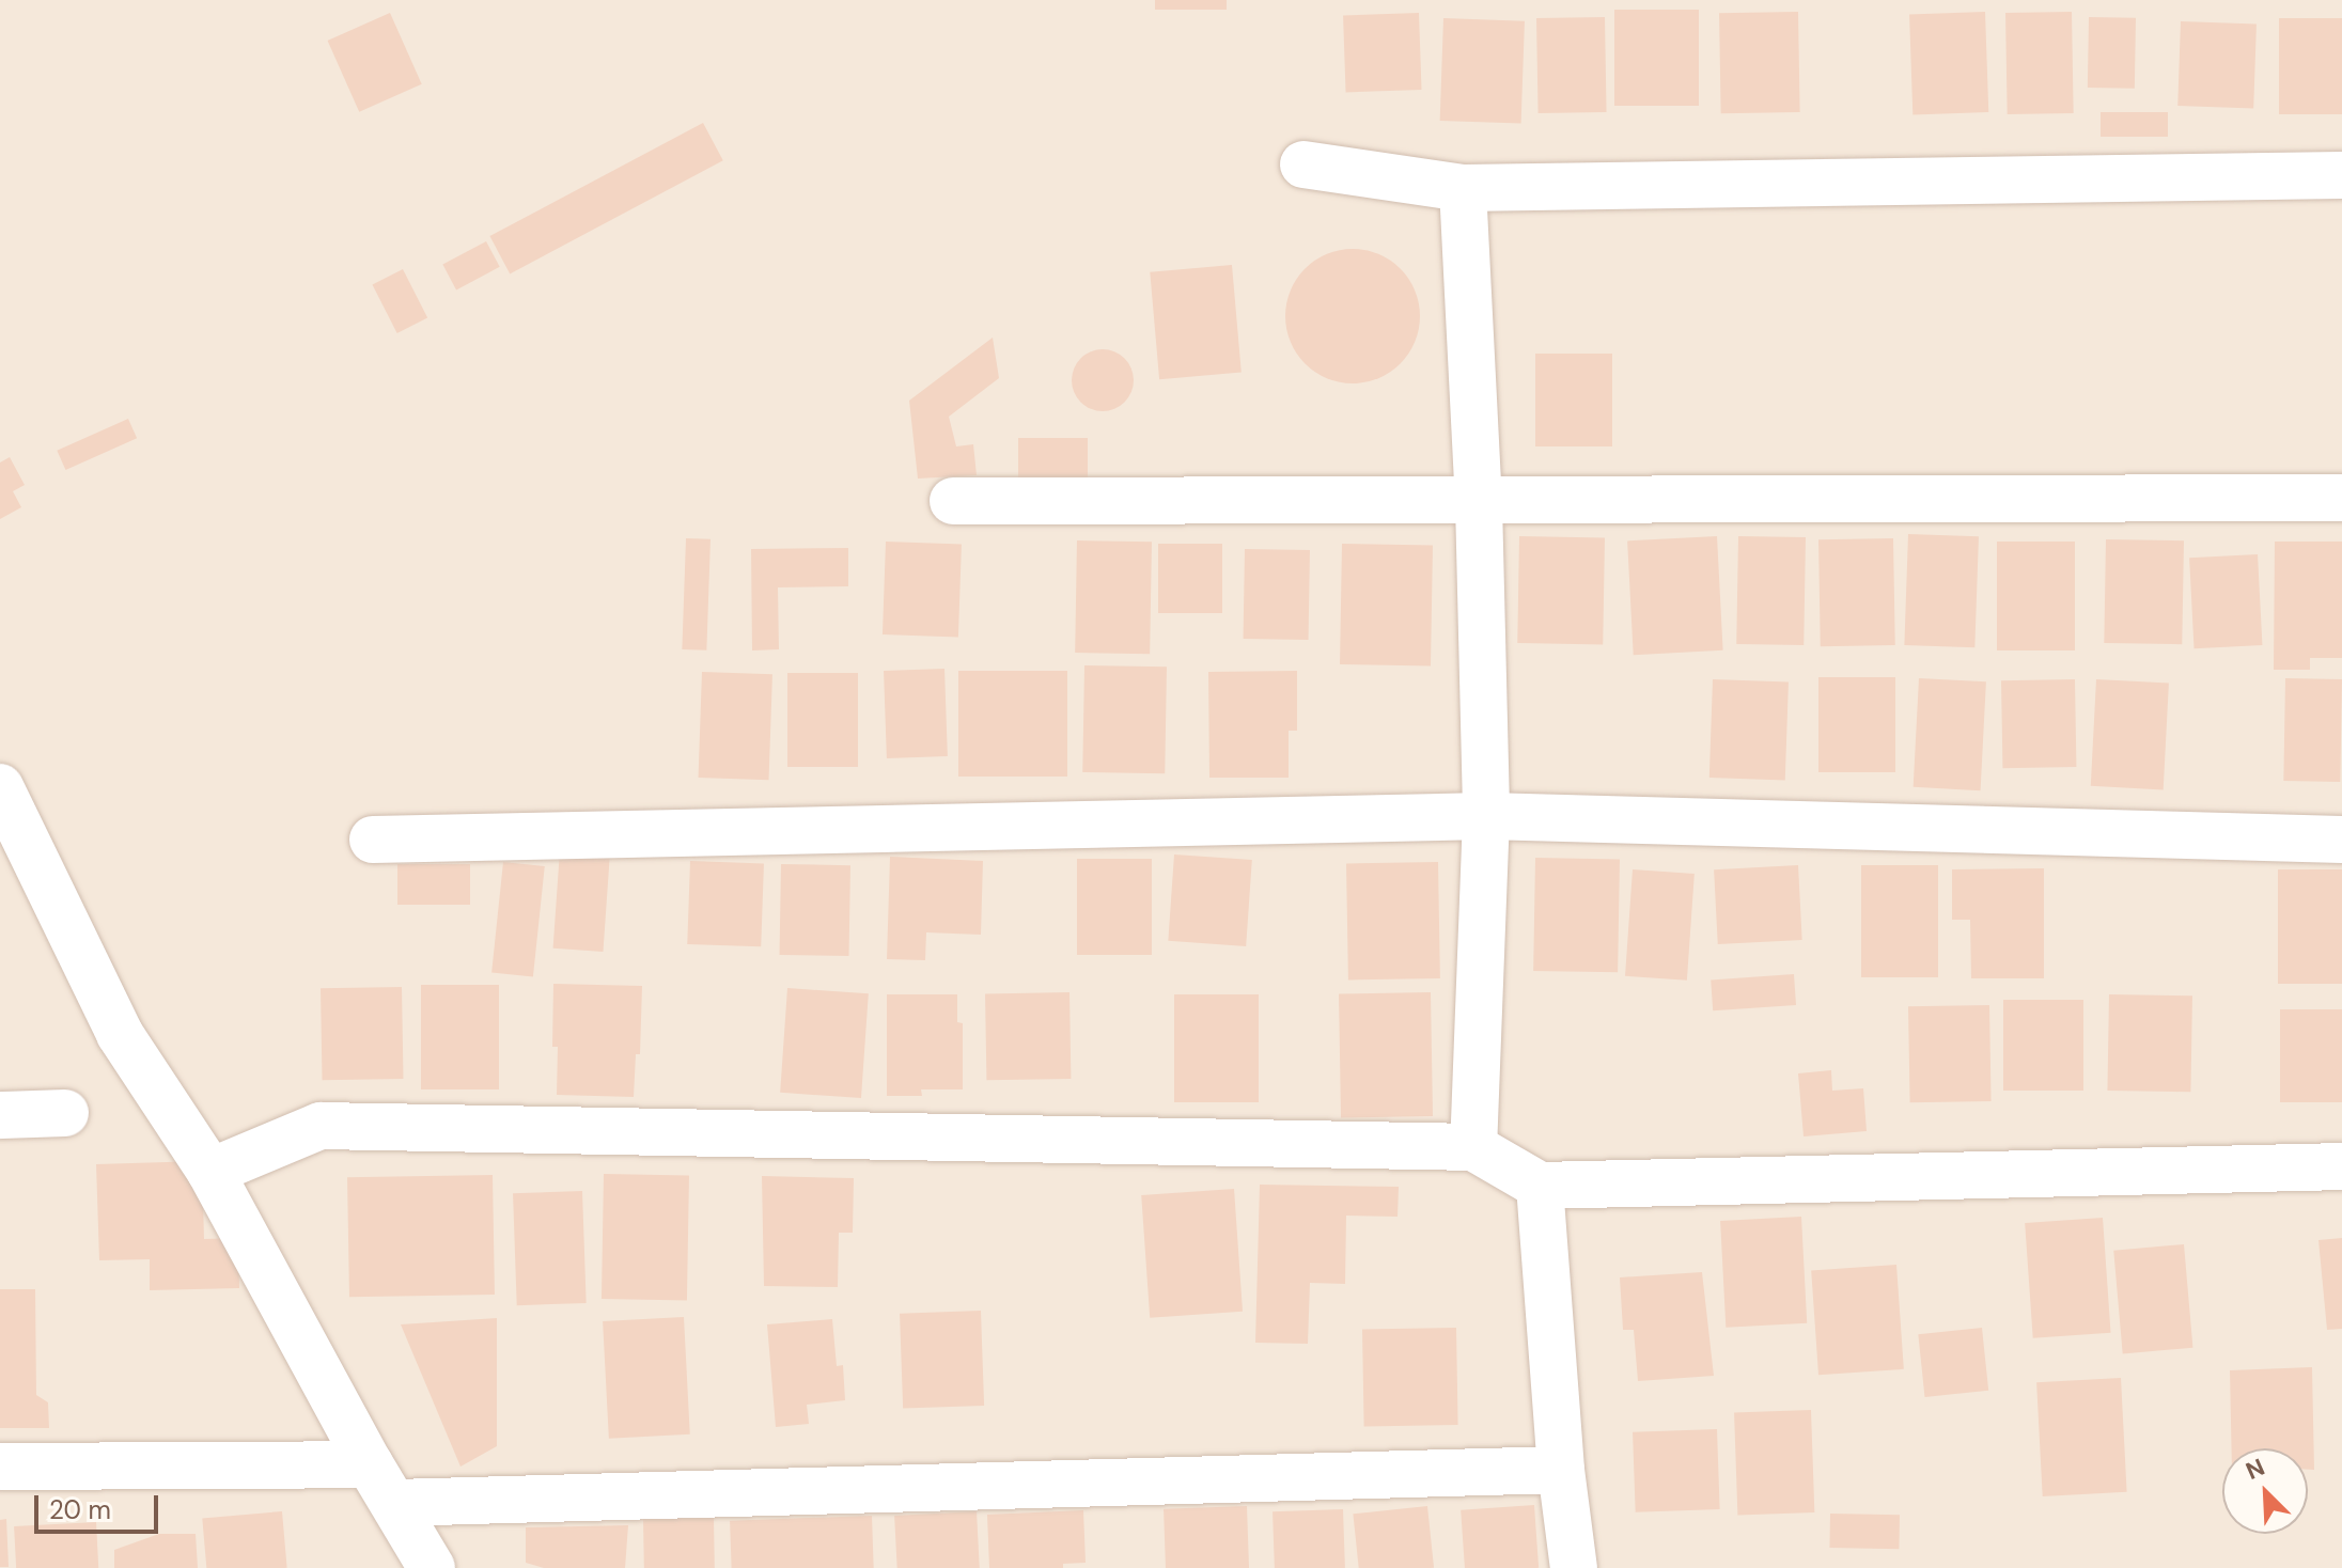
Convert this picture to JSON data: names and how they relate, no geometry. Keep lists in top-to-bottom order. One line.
{"scale_bar":"20 m","north":"top left"}
